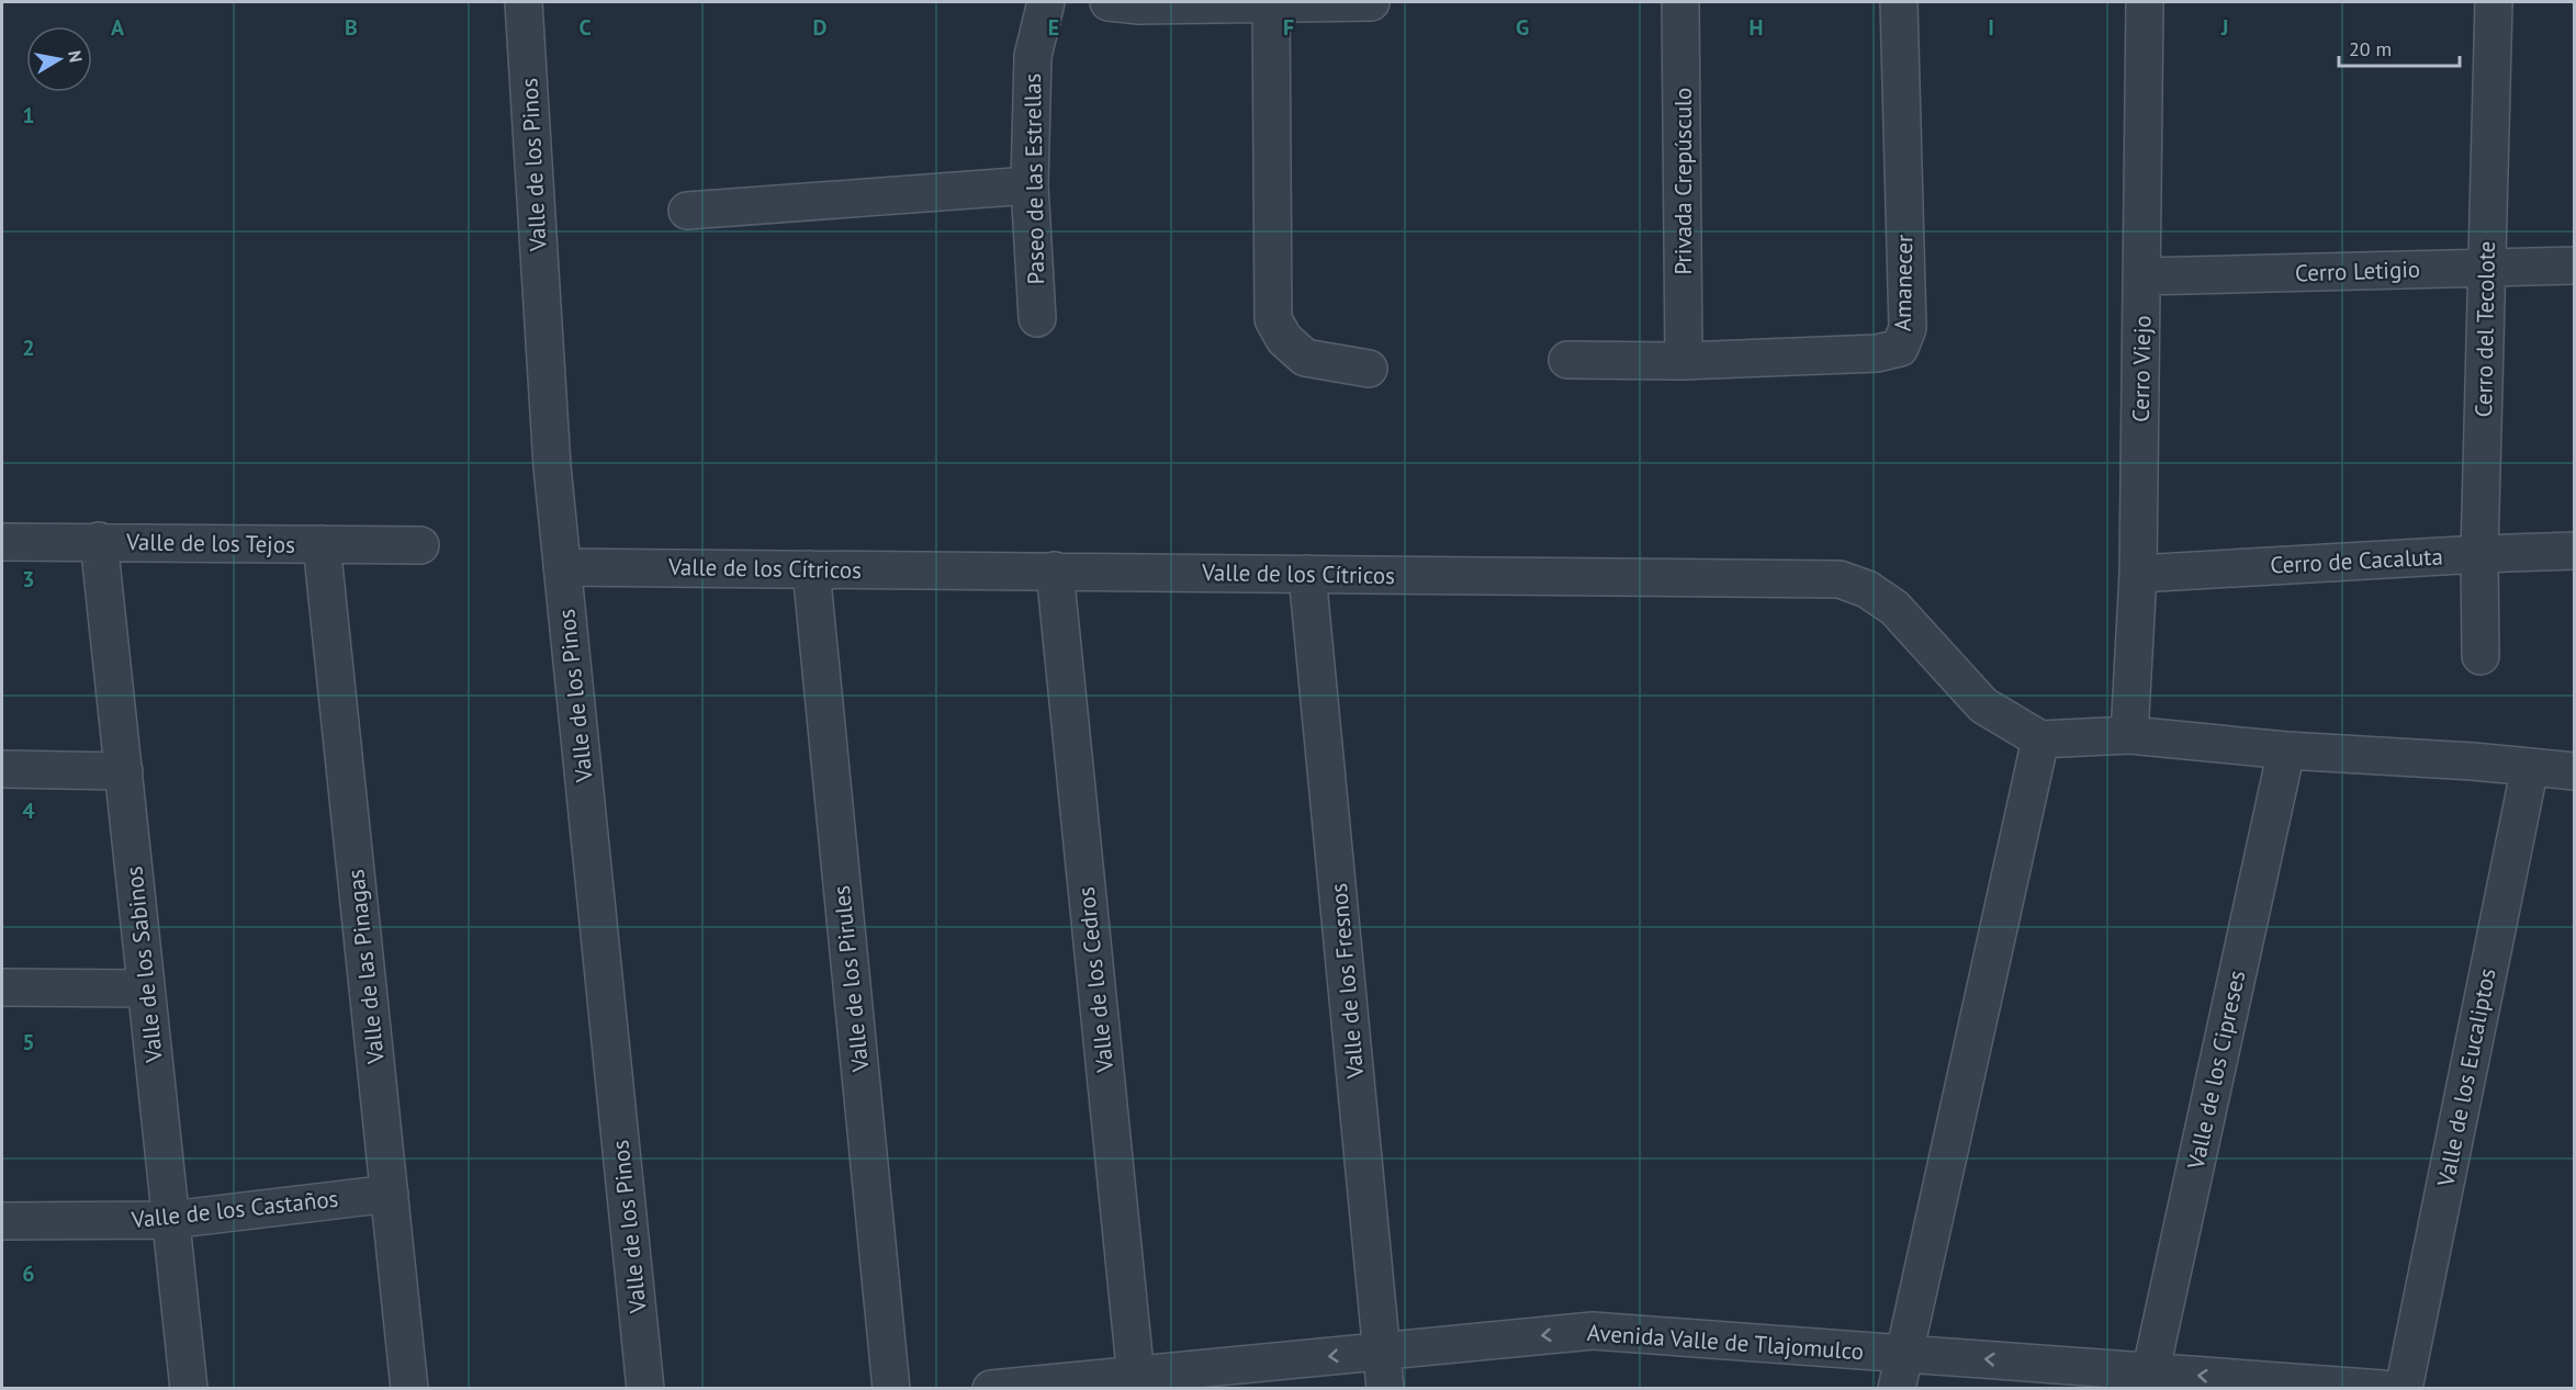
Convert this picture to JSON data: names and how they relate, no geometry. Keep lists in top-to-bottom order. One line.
{"streets":{"street":["Valle de los Pinos","Paseo de las Estrellas","Privada Crepúsculo","Cerro Letigio","Amanecer","Cerro del Tecolote","Cerro Viejo","Valle de los Tejos","Cerro de Cacaluta","Valle de los Cítricos","Valle de los Sabinos","Valle de las Pinagas","Valle de los Pirules","Valle de los Cedros","Valle de los Fresnos","Valle de los Cipreses","Valle de los Eucaliptos","Valle de los Castaños","Avenida Valle de Tlajomulco"]},"crossings":[["Valle de los Pinos","Valle de los Cítricos"],["Privada Crepúsculo","Amanecer"],["Cerro Letigio","Cerro del Tecolote"],["Cerro Letigio","Cerro Viejo"],["Cerro del Tecolote","Cerro de Cacaluta"],["Cerro Viejo","Cerro de Cacaluta"],["Valle de los Tejos","Valle de los Sabinos"],["Valle de los Tejos","Valle de las Pinagas"],["Valle de los Cítricos","Valle de los Pirules"],["Valle de los Cítricos","Valle de los Cedros"],["Valle de los Cítricos","Valle de los Fresnos"],["Valle de los Sabinos","Valle de los Castaños"],["Valle de las Pinagas","Valle de los Castaños"],["Valle de los Cedros","Avenida Valle de Tlajomulco"],["Valle de los Fresnos","Avenida Valle de Tlajomulco"],["Valle de los Cipreses","Avenida Valle de Tlajomulco"]],"one_way":["Avenida Valle de Tlajomulco"],"scale_bar":"20 m","north":"right","grid":{"columns":["A","B","C","D","E","F","G","H","I","J"],"rows":["1","2","3","4","5","6"]}}
